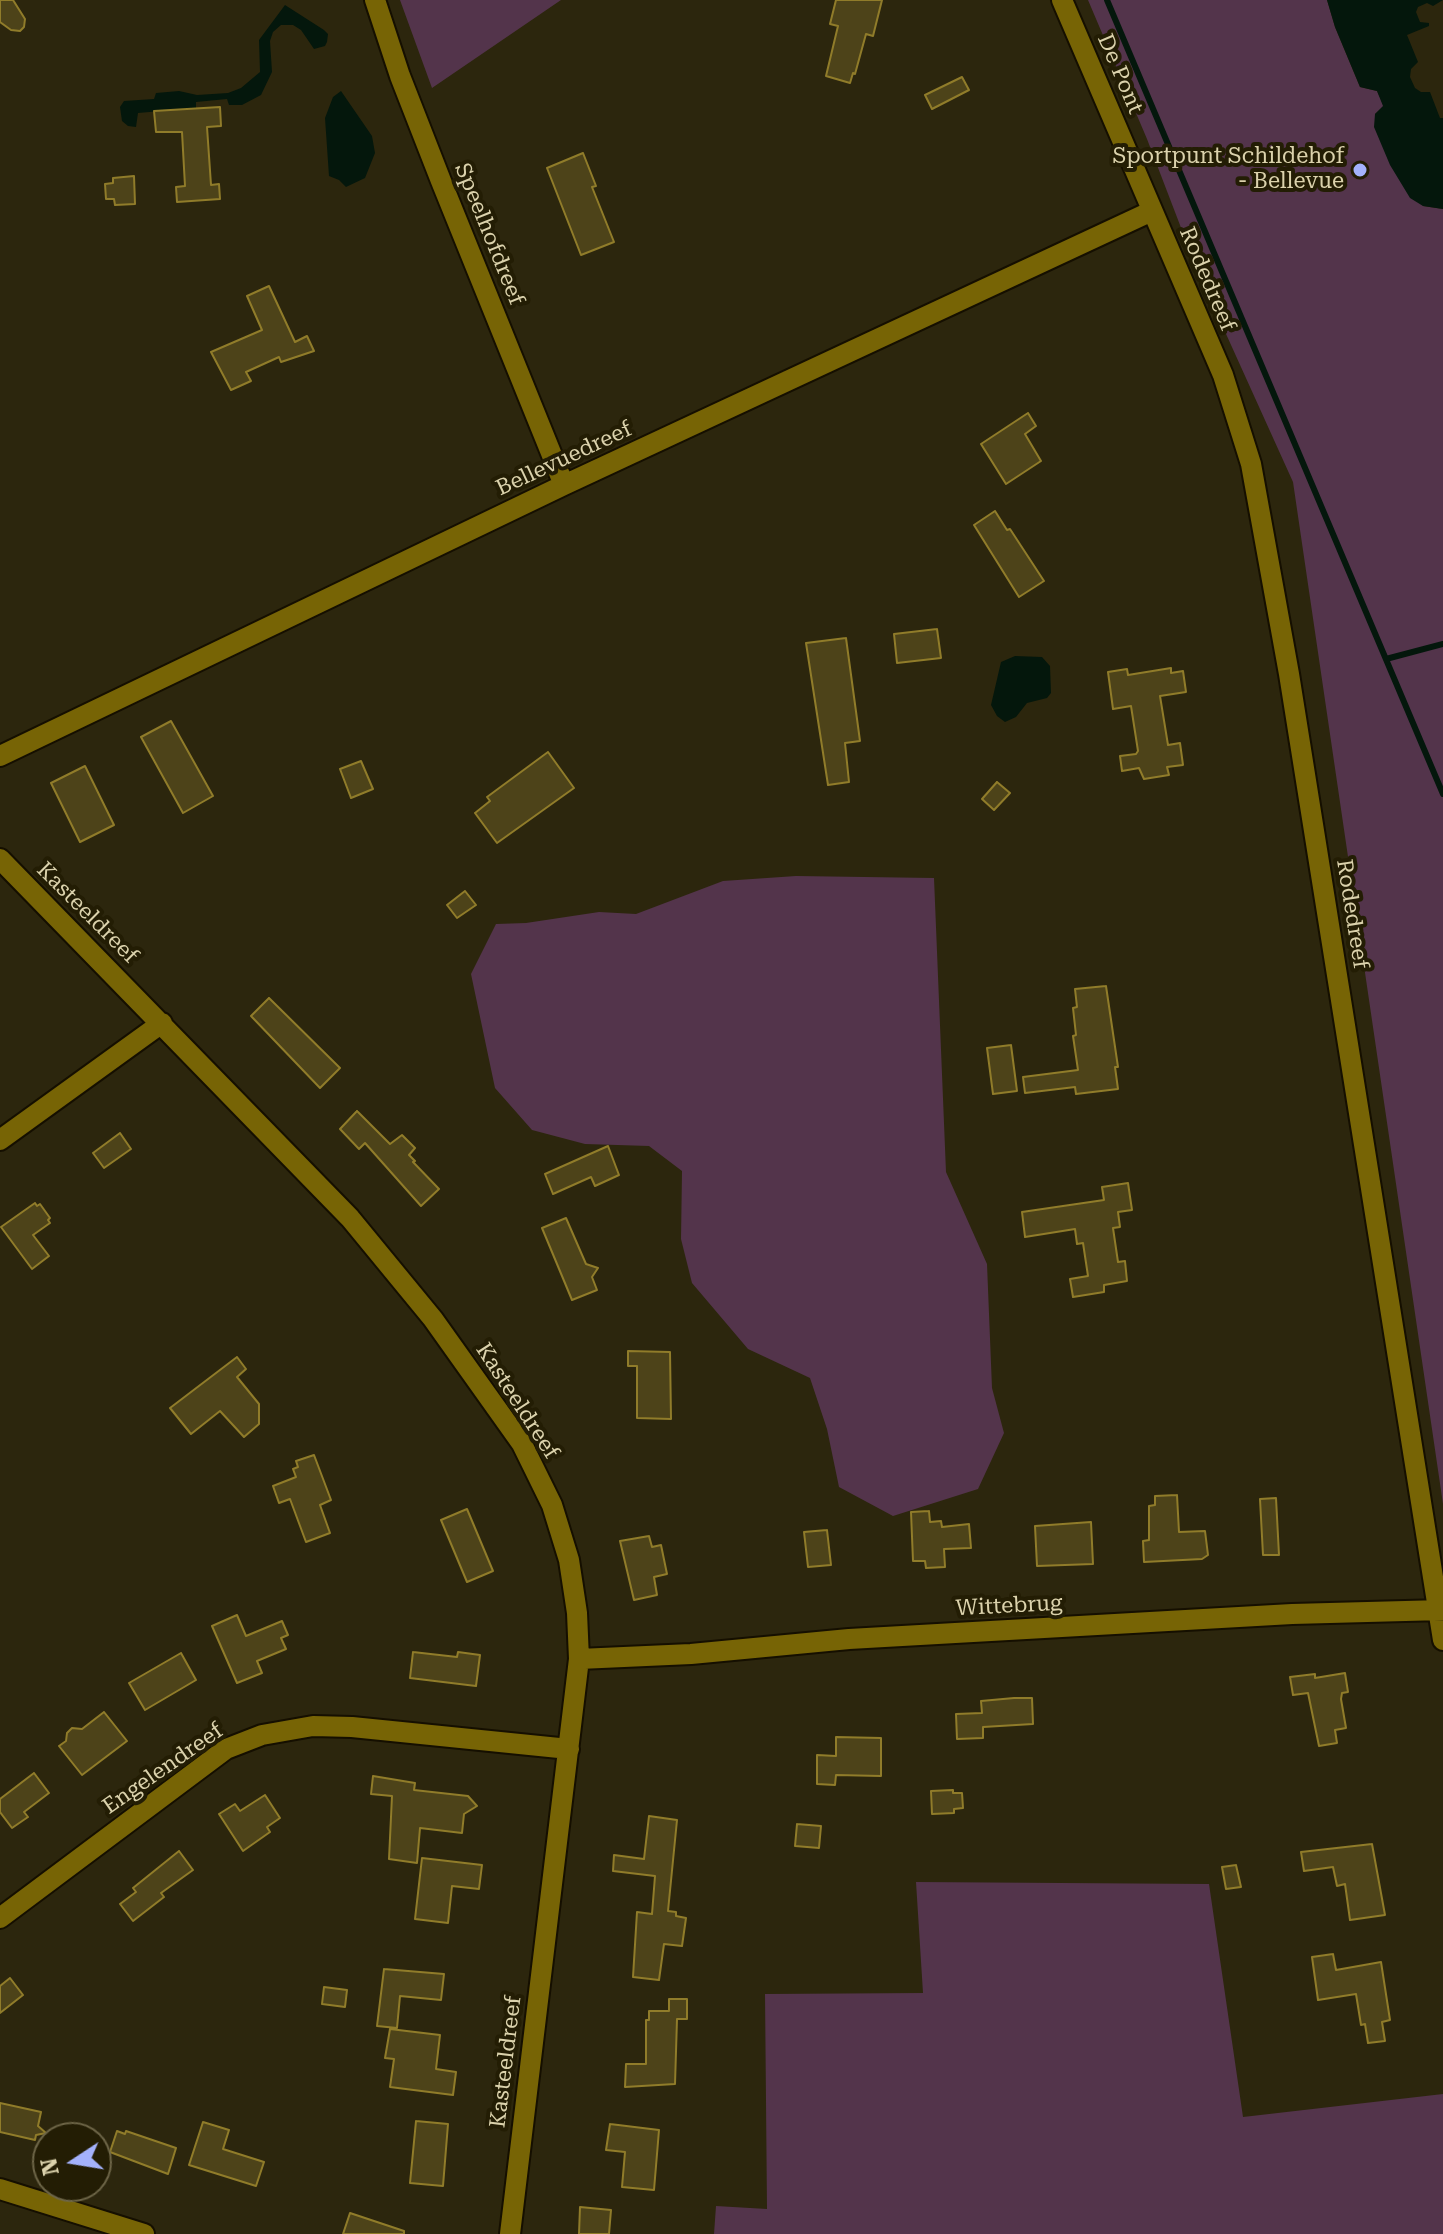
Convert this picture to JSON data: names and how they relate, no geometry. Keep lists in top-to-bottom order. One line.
{"streets":{"street":["De Pont","Speelhofdreef","Rodedreef","Bellevuedreef","Kasteeldreef","Wittebrug","Engelendreef"]},"crossings":[["De Pont","Rodedreef"],["De Pont","Bellevuedreef"],["Speelhofdreef","Bellevuedreef"],["Rodedreef","Bellevuedreef"],["Rodedreef","Wittebrug"],["Kasteeldreef","Wittebrug"],["Kasteeldreef","Engelendreef"]],"places":["Sportpunt Schildehof - Bellevue"],"north":"left"}
